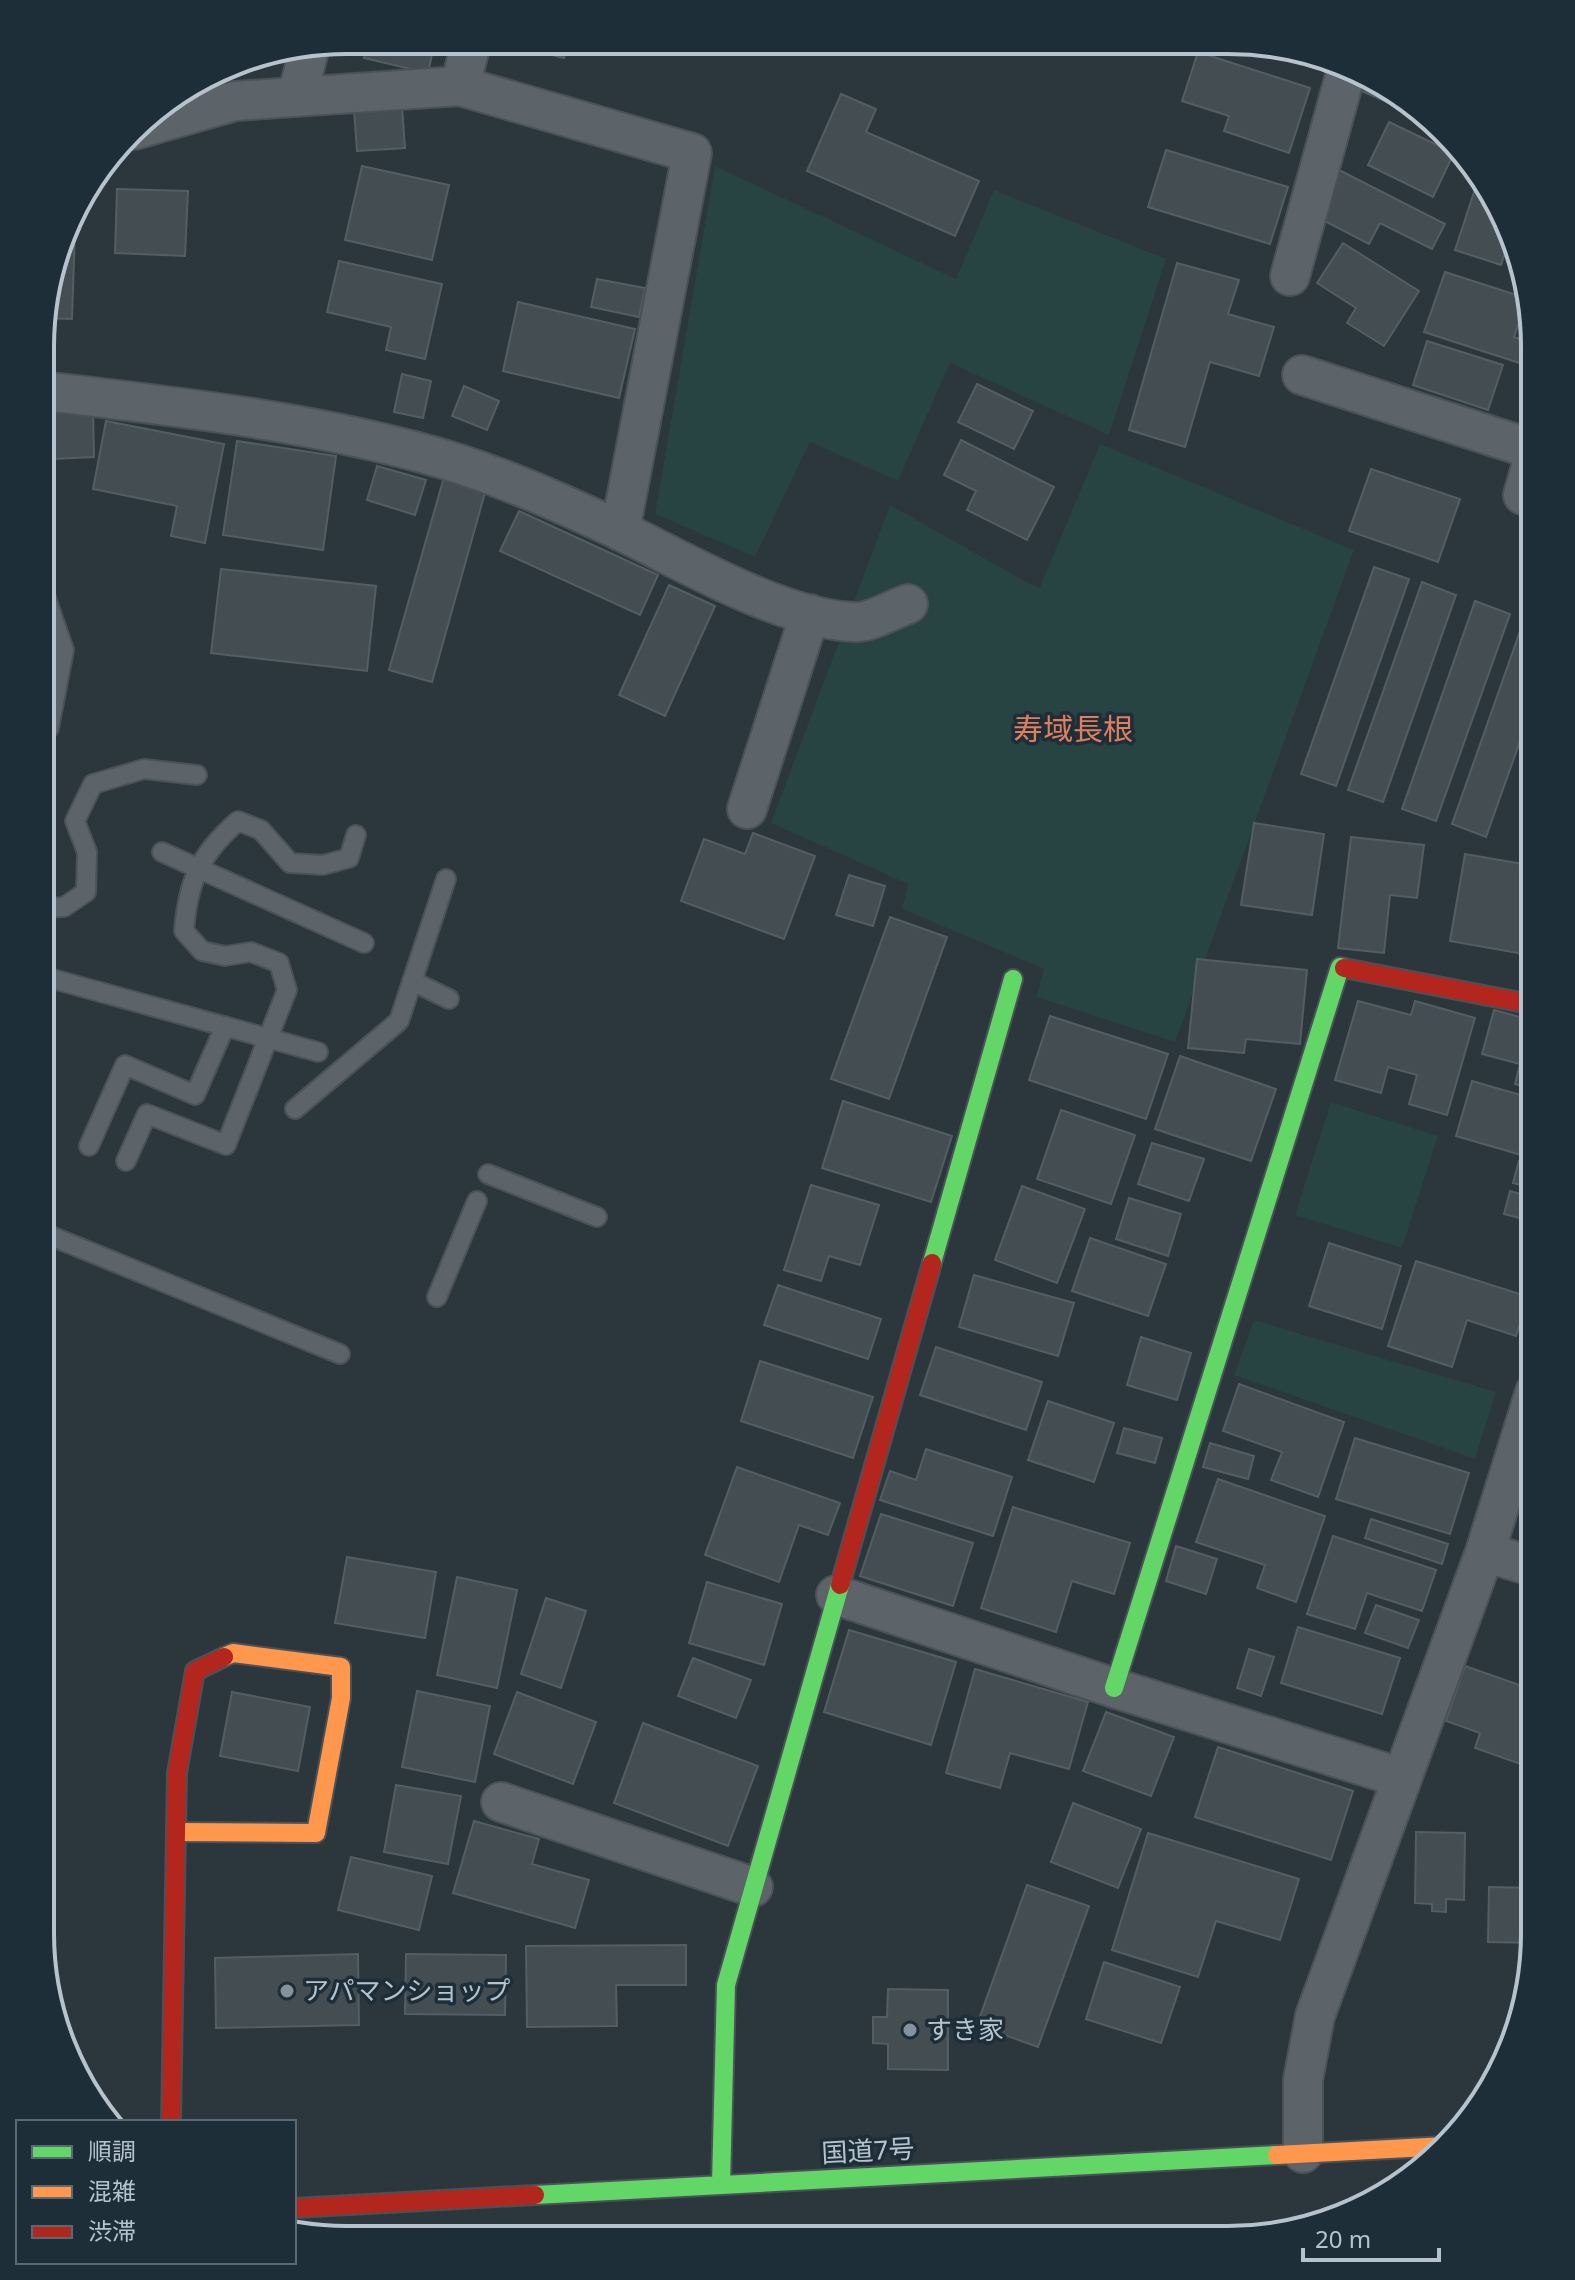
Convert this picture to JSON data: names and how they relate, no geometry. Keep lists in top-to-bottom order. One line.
{"streets":{"main road":["国道7号"]},"districts":["寿域長根"],"places":["アパマンショップ","すき家"],"legend":["順調","混雑","渋滞"],"scale_bar":"20 m"}
